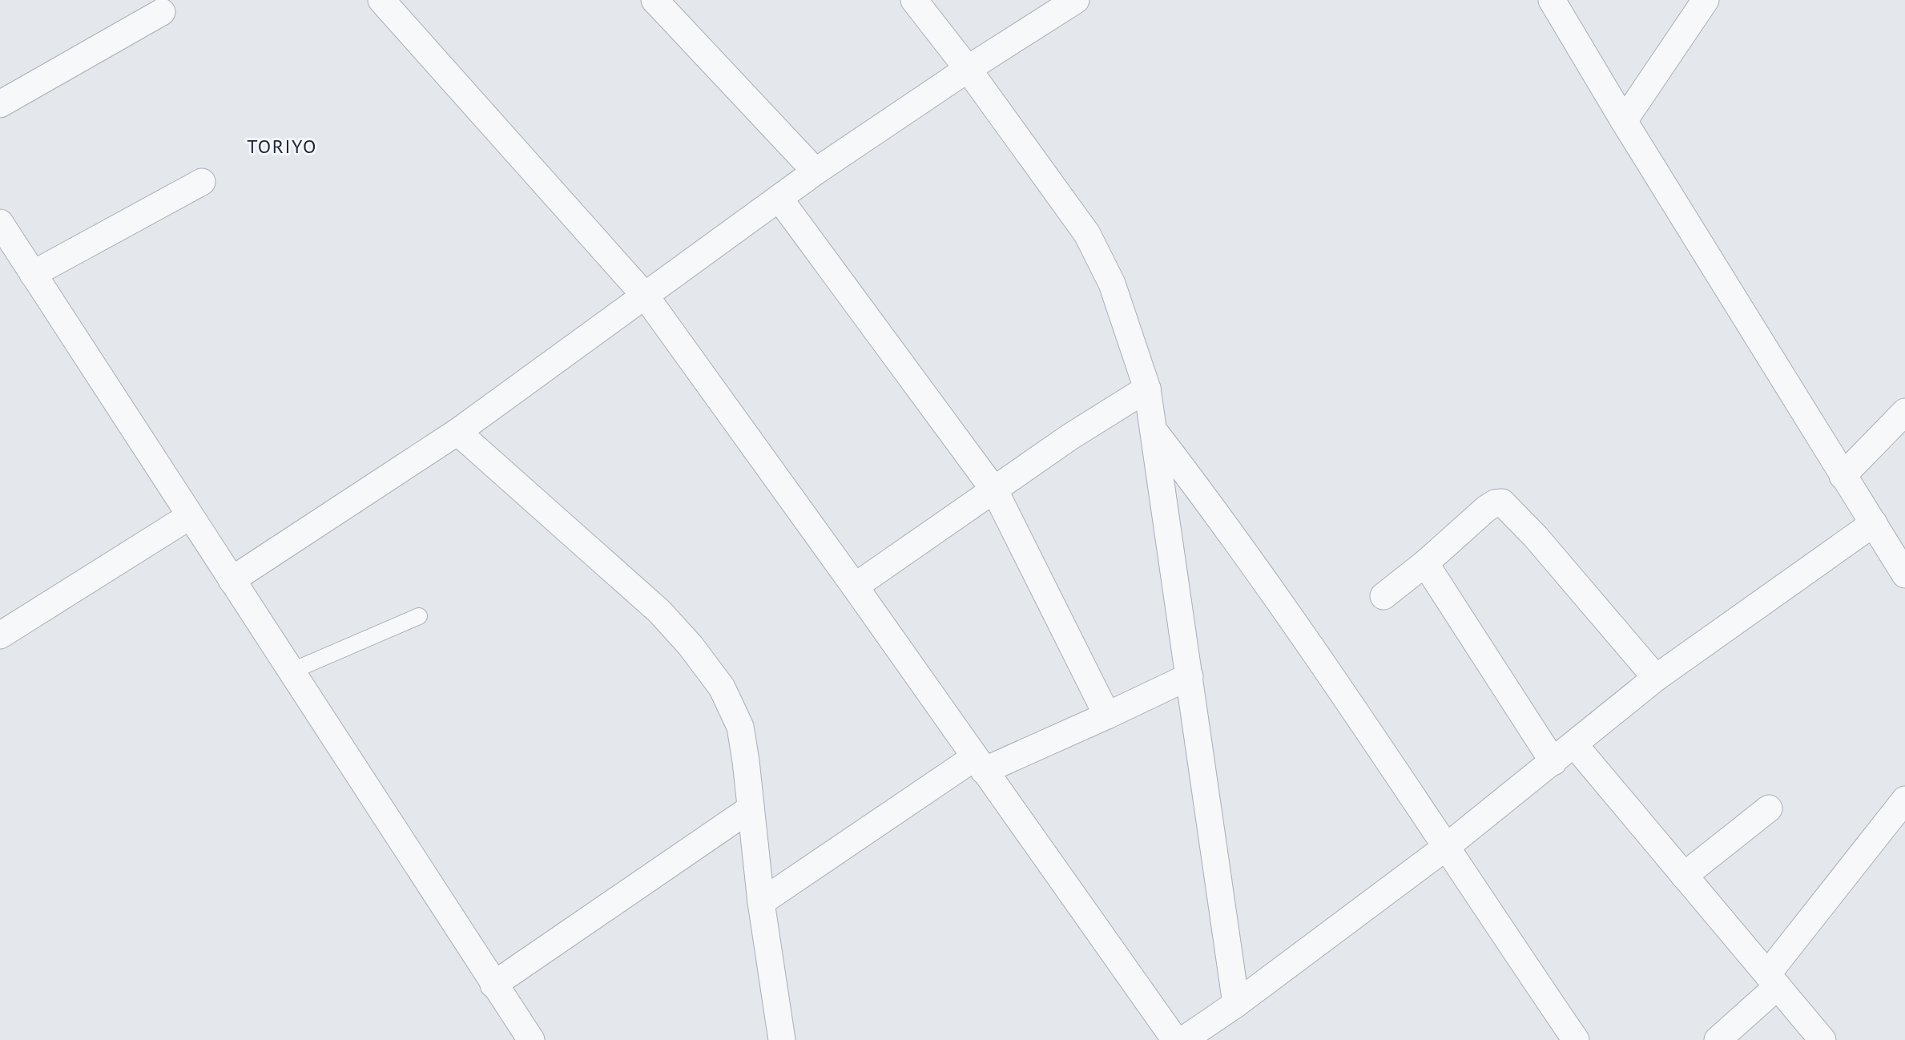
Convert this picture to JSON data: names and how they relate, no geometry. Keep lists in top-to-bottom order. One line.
{"districts":["TORIYO"]}
